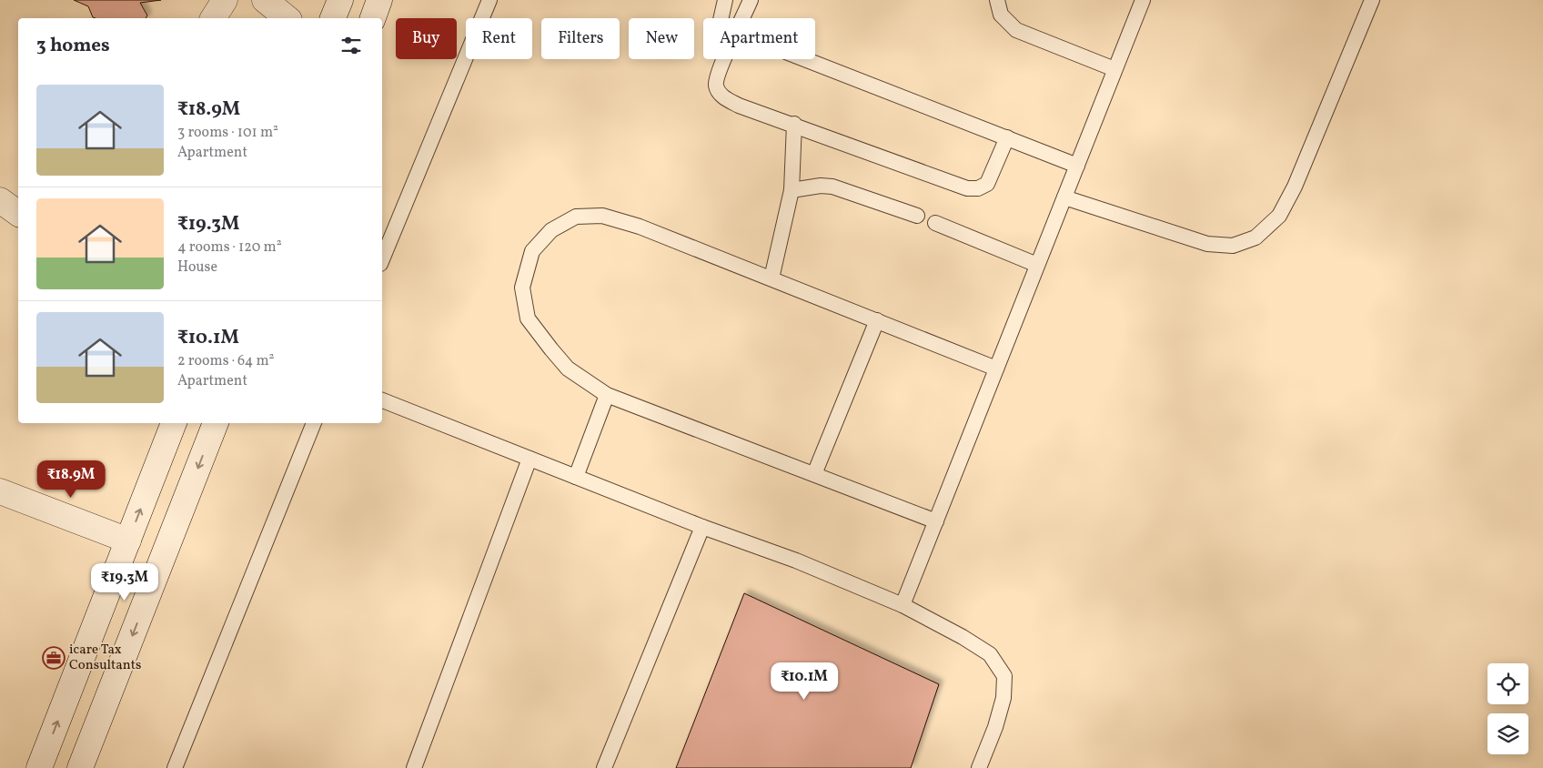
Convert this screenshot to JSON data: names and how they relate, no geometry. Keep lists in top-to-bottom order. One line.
{"places":{"office":["icare Tax Consultants"]},"page":{"chip":["Buy","Rent","Filters","New","Apartment"],"heading":"3 homes","list":[{"name":"₹18.9M","note":"3 rooms · 101 m² · Apartment"},{"name":"₹19.3M","note":"4 rooms · 120 m² · House"},{"name":"₹10.1M","note":"2 rooms · 64 m² · Apartment"}],"price":["₹18.9M","₹19.3M","₹10.1M"]}}
